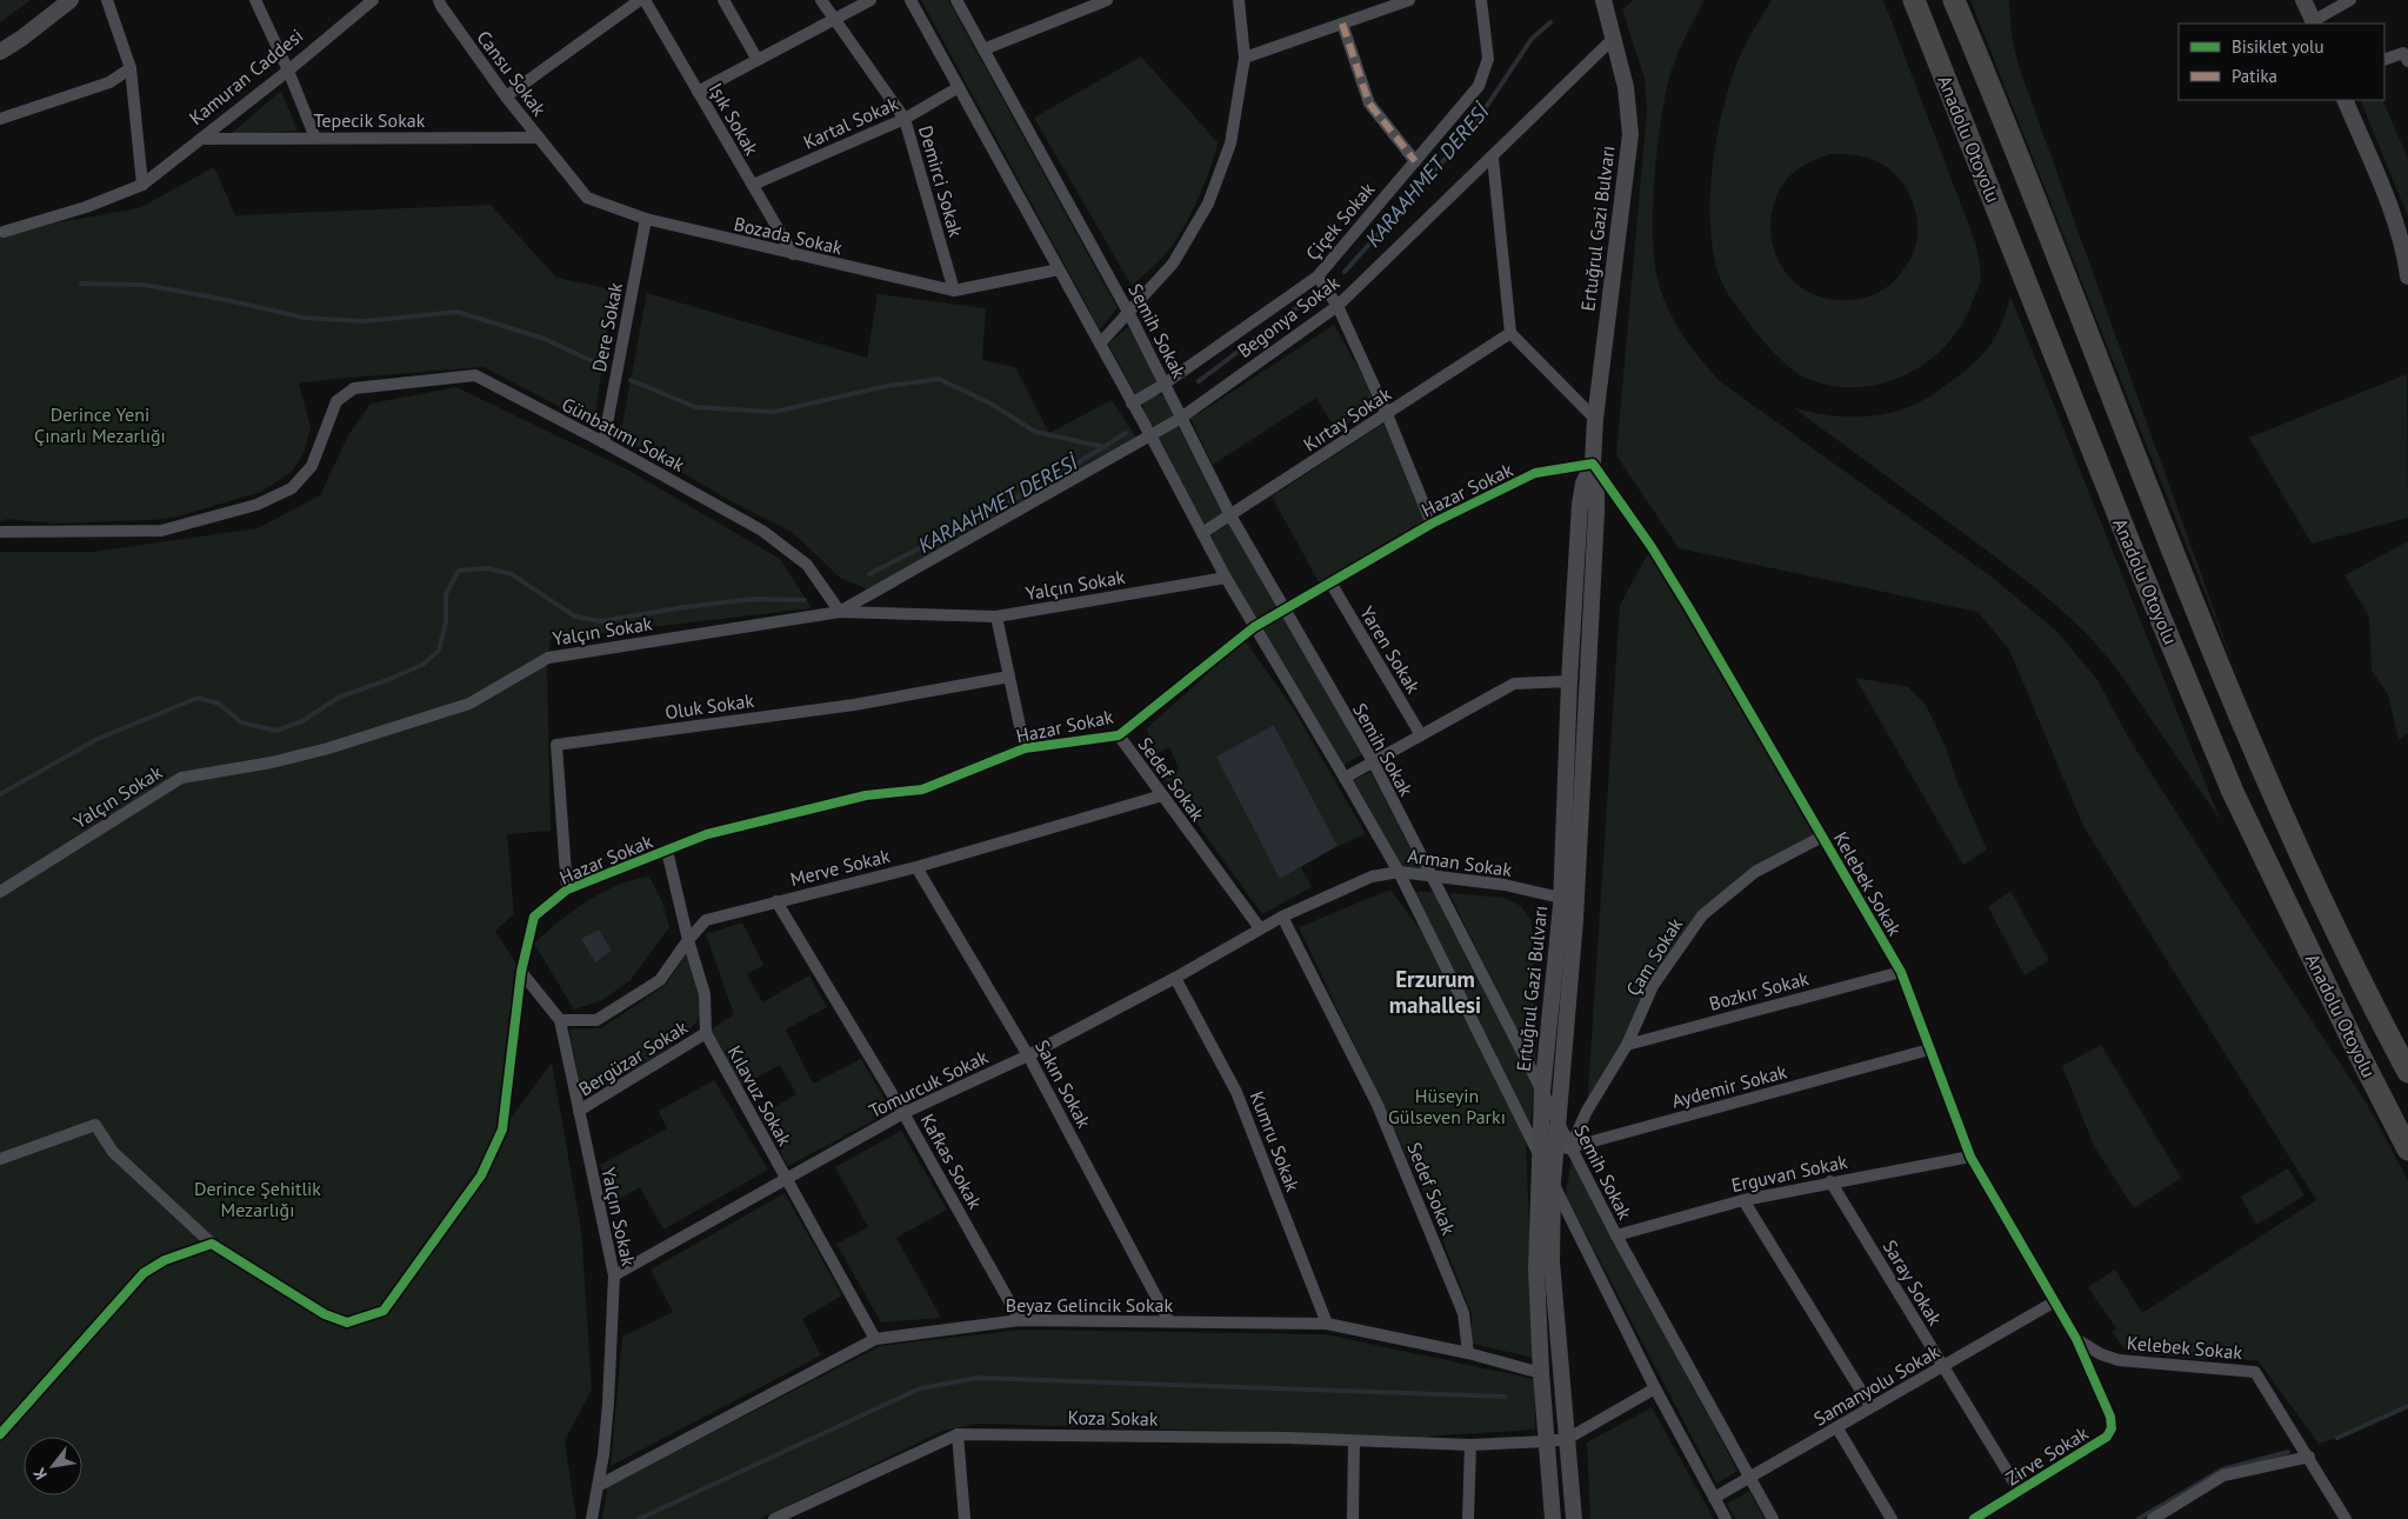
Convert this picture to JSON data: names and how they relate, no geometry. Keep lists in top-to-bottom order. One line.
{"streets":{"highway":["Anadolu Otoyolu"],"main road":["Ertuğrul Gazi Bulvarı"],"street":["Cansu Sokak","Kamuran Caddesi","Işık Sokak","Tepecik Sokak","Kartal Sokak","Demirci Sokak","Çiçek Sokak","Bozada Sokak","Begonya Sokak","Dere Sokak","Semih Sokak","Kırtay Sokak","Günbatımı Sokak","Hazar Sokak","Yalçın Sokak","Yaren Sokak","Oluk Sokak","Sedef Sokak","Arman Sokak","Merve Sokak","Kelebek Sokak","Çam Sokak","Bozkır Sokak","Bergüzar Sokak","Tomurcuk Sokak","Sakın Sokak","Aydemir Sokak","Kılavuz Sokak","Kumru Sokak","Kafkas Sokak","Erguvan Sokak","Saray Sokak","Beyaz Gelincik Sokak","Samanyolu Sokak","Koza Sokak","Zirve Sokak"]},"crossings":[["Cansu Sokak","Tepecik Sokak"],["Cansu Sokak","Bozada Sokak"],["Kamuran Caddesi","Tepecik Sokak"],["Işık Sokak","Kartal Sokak"],["Işık Sokak","Bozada Sokak"],["Tepecik Sokak","Bozada Sokak"],["Kartal Sokak","Demirci Sokak"],["Demirci Sokak","Bozada Sokak"],["Çiçek Sokak","Begonya Sokak"],["Çiçek Sokak","Semih Sokak"],["Ertuğrul Gazi Bulvarı","Begonya Sokak"],["Ertuğrul Gazi Bulvarı","Semih Sokak"],["Ertuğrul Gazi Bulvarı","Hazar Sokak"],["Ertuğrul Gazi Bulvarı","Arman Sokak"],["Ertuğrul Gazi Bulvarı","Kelebek Sokak"],["Ertuğrul Gazi Bulvarı","Aydemir Sokak"],["Ertuğrul Gazi Bulvarı","Beyaz Gelincik Sokak"],["Ertuğrul Gazi Bulvarı","Koza Sokak"],["Bozada Sokak","Dere Sokak"],["Begonya Sokak","Semih Sokak"],["Dere Sokak","Günbatımı Sokak"],["Semih Sokak","Kırtay Sokak"],["Semih Sokak","Hazar Sokak"],["Semih Sokak","Arman Sokak"],["Semih Sokak","Çam Sokak"],["Semih Sokak","Aydemir Sokak"],["Semih Sokak","Erguvan Sokak"],["Semih Sokak","Samanyolu Sokak"],["Günbatımı Sokak","Yalçın Sokak"],["Hazar Sokak","Yalçın Sokak"],["Hazar Sokak","Yaren Sokak"],["Hazar Sokak","Oluk Sokak"],["Hazar Sokak","Sedef Sokak"],["Hazar Sokak","Kelebek Sokak"],["Hazar Sokak","Kılavuz Sokak"],["Yalçın Sokak","Merve Sokak"],["Yalçın Sokak","Bergüzar Sokak"],["Yalçın Sokak","Tomurcuk Sokak"],["Yalçın Sokak","Beyaz Gelincik Sokak"],["Sedef Sokak","Arman Sokak"],["Sedef Sokak","Merve Sokak"],["Sedef Sokak","Tomurcuk Sokak"],["Sedef Sokak","Beyaz Gelincik Sokak"],["Arman Sokak","Tomurcuk Sokak"],["Merve Sokak","Sakın Sokak"],["Merve Sokak","Kılavuz Sokak"],["Merve Sokak","Kafkas Sokak"],["Kelebek Sokak","Çam Sokak"],["Kelebek Sokak","Bozkır Sokak"],["Kelebek Sokak","Aydemir Sokak"],["Kelebek Sokak","Erguvan Sokak"],["Kelebek Sokak","Samanyolu Sokak"],["Kelebek Sokak","Zirve Sokak"],["Çam Sokak","Bozkır Sokak"],["Çam Sokak","Aydemir Sokak"],["Bergüzar Sokak","Kılavuz Sokak"],["Tomurcuk Sokak","Sakın Sokak"],["Tomurcuk Sokak","Kılavuz Sokak"],["Tomurcuk Sokak","Kumru Sokak"],["Tomurcuk Sokak","Kafkas Sokak"],["Sakın Sokak","Beyaz Gelincik Sokak"],["Kılavuz Sokak","Beyaz Gelincik Sokak"],["Kumru Sokak","Beyaz Gelincik Sokak"],["Kafkas Sokak","Beyaz Gelincik Sokak"],["Erguvan Sokak","Saray Sokak"],["Saray Sokak","Samanyolu Sokak"],["Saray Sokak","Zirve Sokak"]],"districts":["Erzurum mahallesi"],"water":["KARAAHMET DERESİ"],"parks":["Derince Yeni Çınarlı Mezarlığı","Hüseyin Gülseven Parkı","Derince Şehitlik Mezarlığı"],"legend":["Bisiklet yolu","Patika"],"north":"bottom left"}
